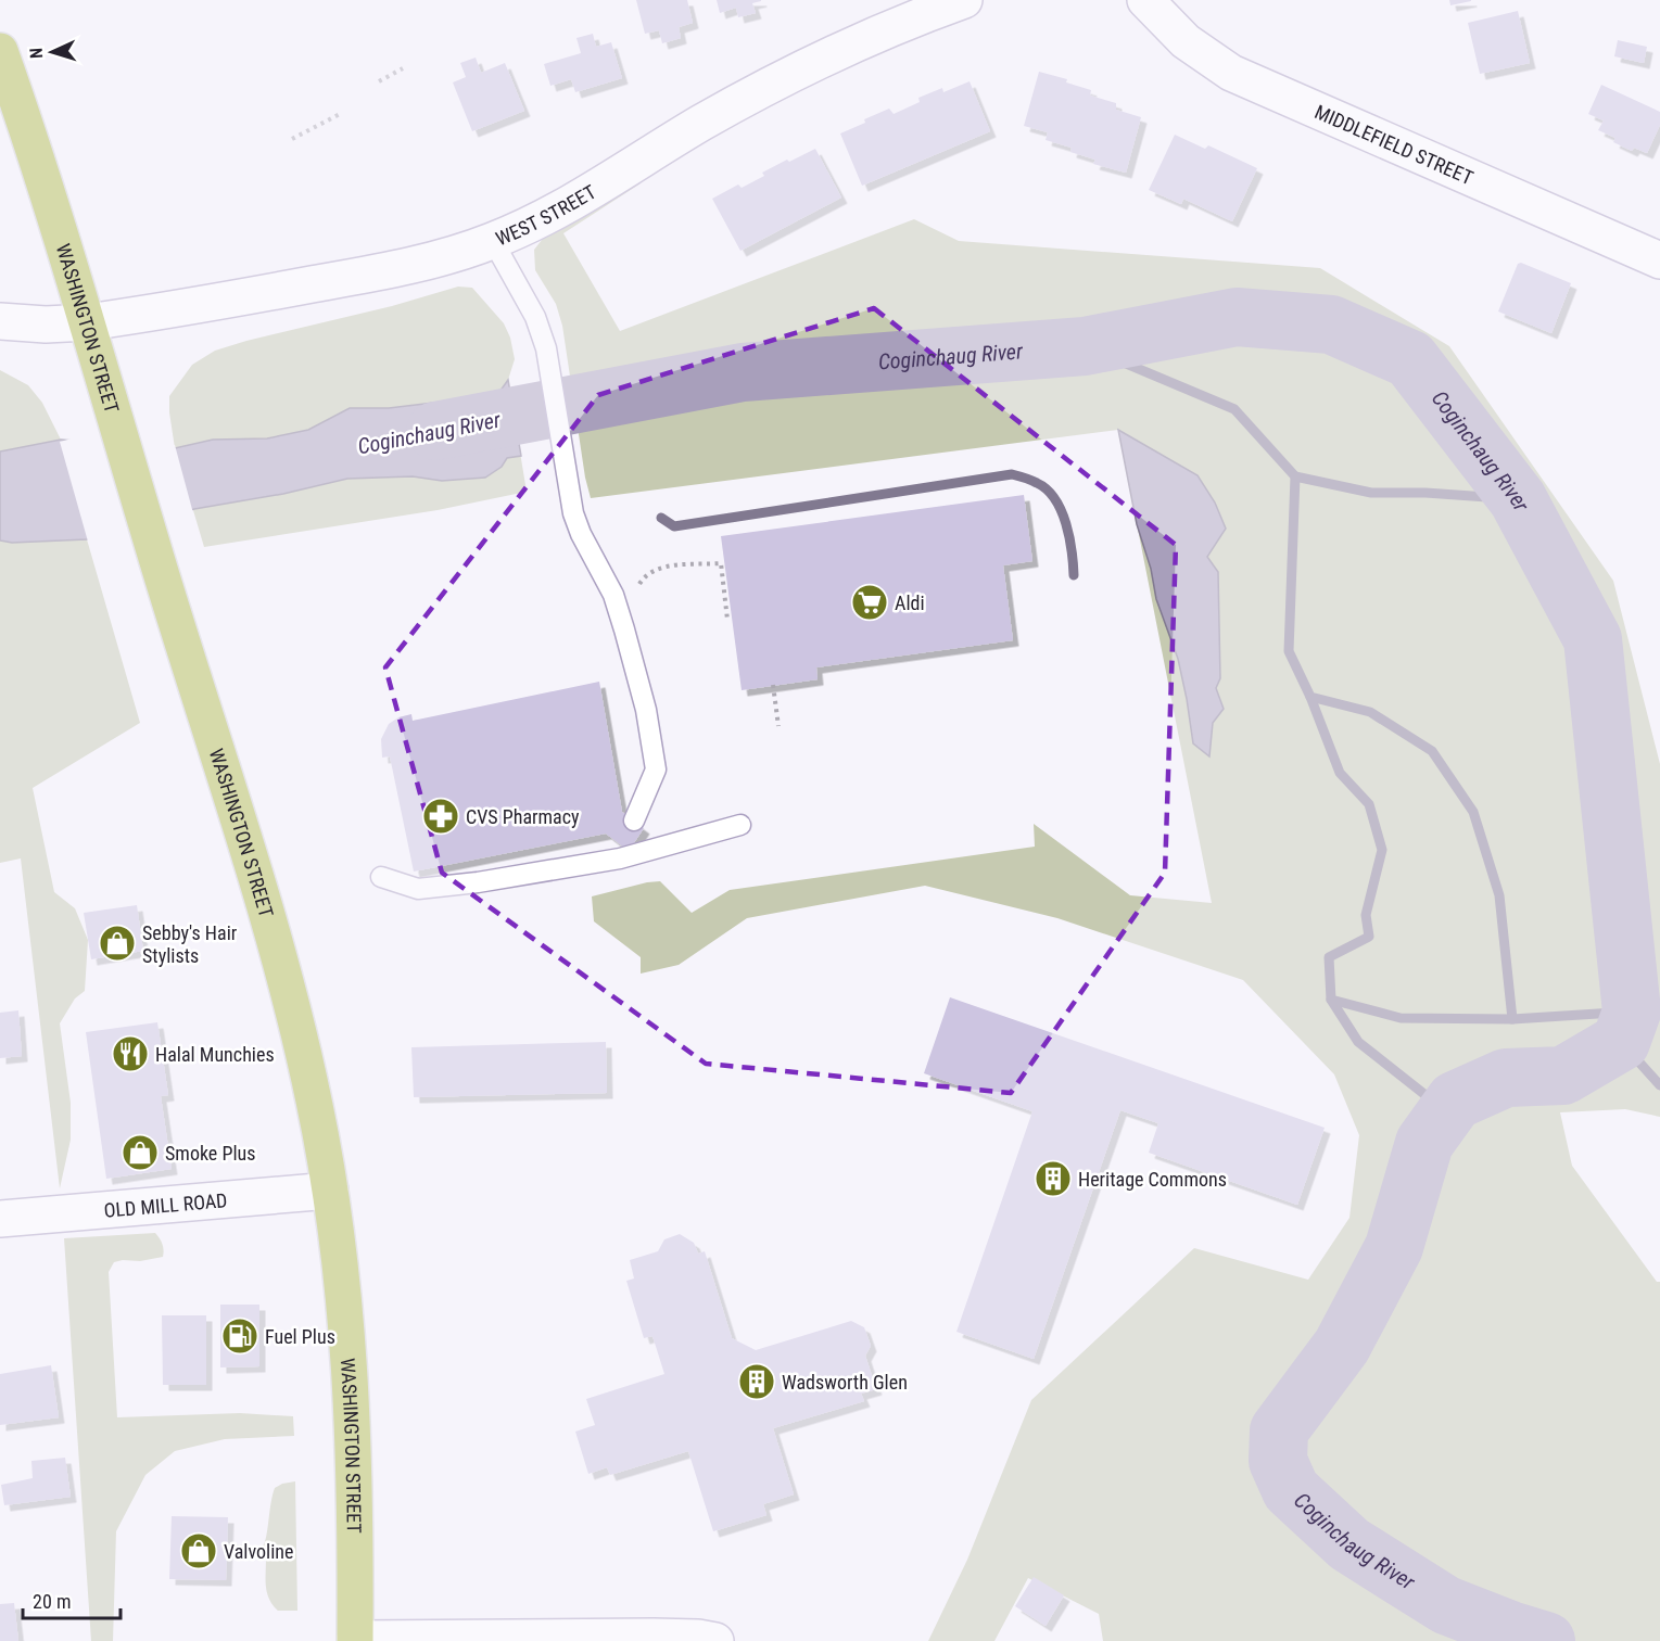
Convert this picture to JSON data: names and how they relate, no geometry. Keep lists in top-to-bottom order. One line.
{"streets":{"highway":["WASHINGTON STREET"],"main road":["MIDDLEFIELD STREET","WEST STREET","OLD MILL ROAD"]},"crossings":[["WEST STREET","WASHINGTON STREET"],["WASHINGTON STREET","OLD MILL ROAD"]],"water":["Coginchaug River"],"places":{"supermarket":["Aldi"],"pharmacy":["CVS Pharmacy"],"shop":["Sebby's Hair Stylists","Smoke Plus","Valvoline"],"restaurant":["Halal Munchies"],"building":["Heritage Commons","Wadsworth Glen"],"fuel station":["Fuel Plus"]},"scale_bar":"20 m","north":"left"}
